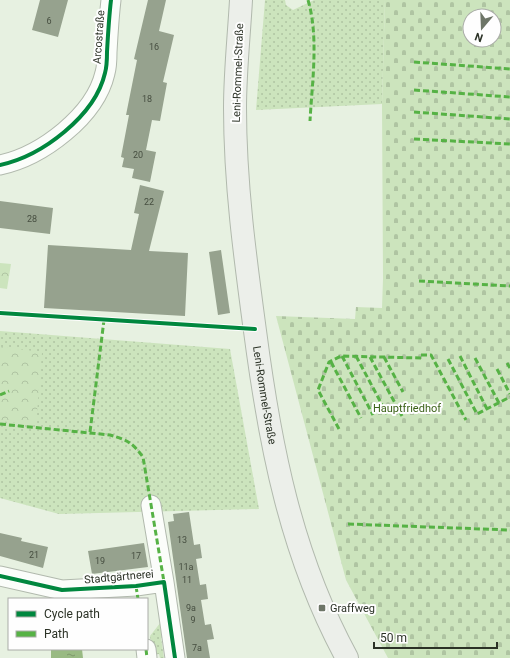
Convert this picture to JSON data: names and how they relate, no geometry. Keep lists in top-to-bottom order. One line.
{"streets":{"main road":["Leni-Rommel-Straße"],"street":["Arcostraße","Stadtgärtnerei"]},"parks":["Hauptfriedhof"],"places":{"transit":["Graffweg"]},"house_numbers":["6","16","18","20","22","28","13","21","17","19","11a","11","9a","9","7a"],"legend":["Cycle path","Path"],"scale_bar":"50 m","north":"bottom"}
